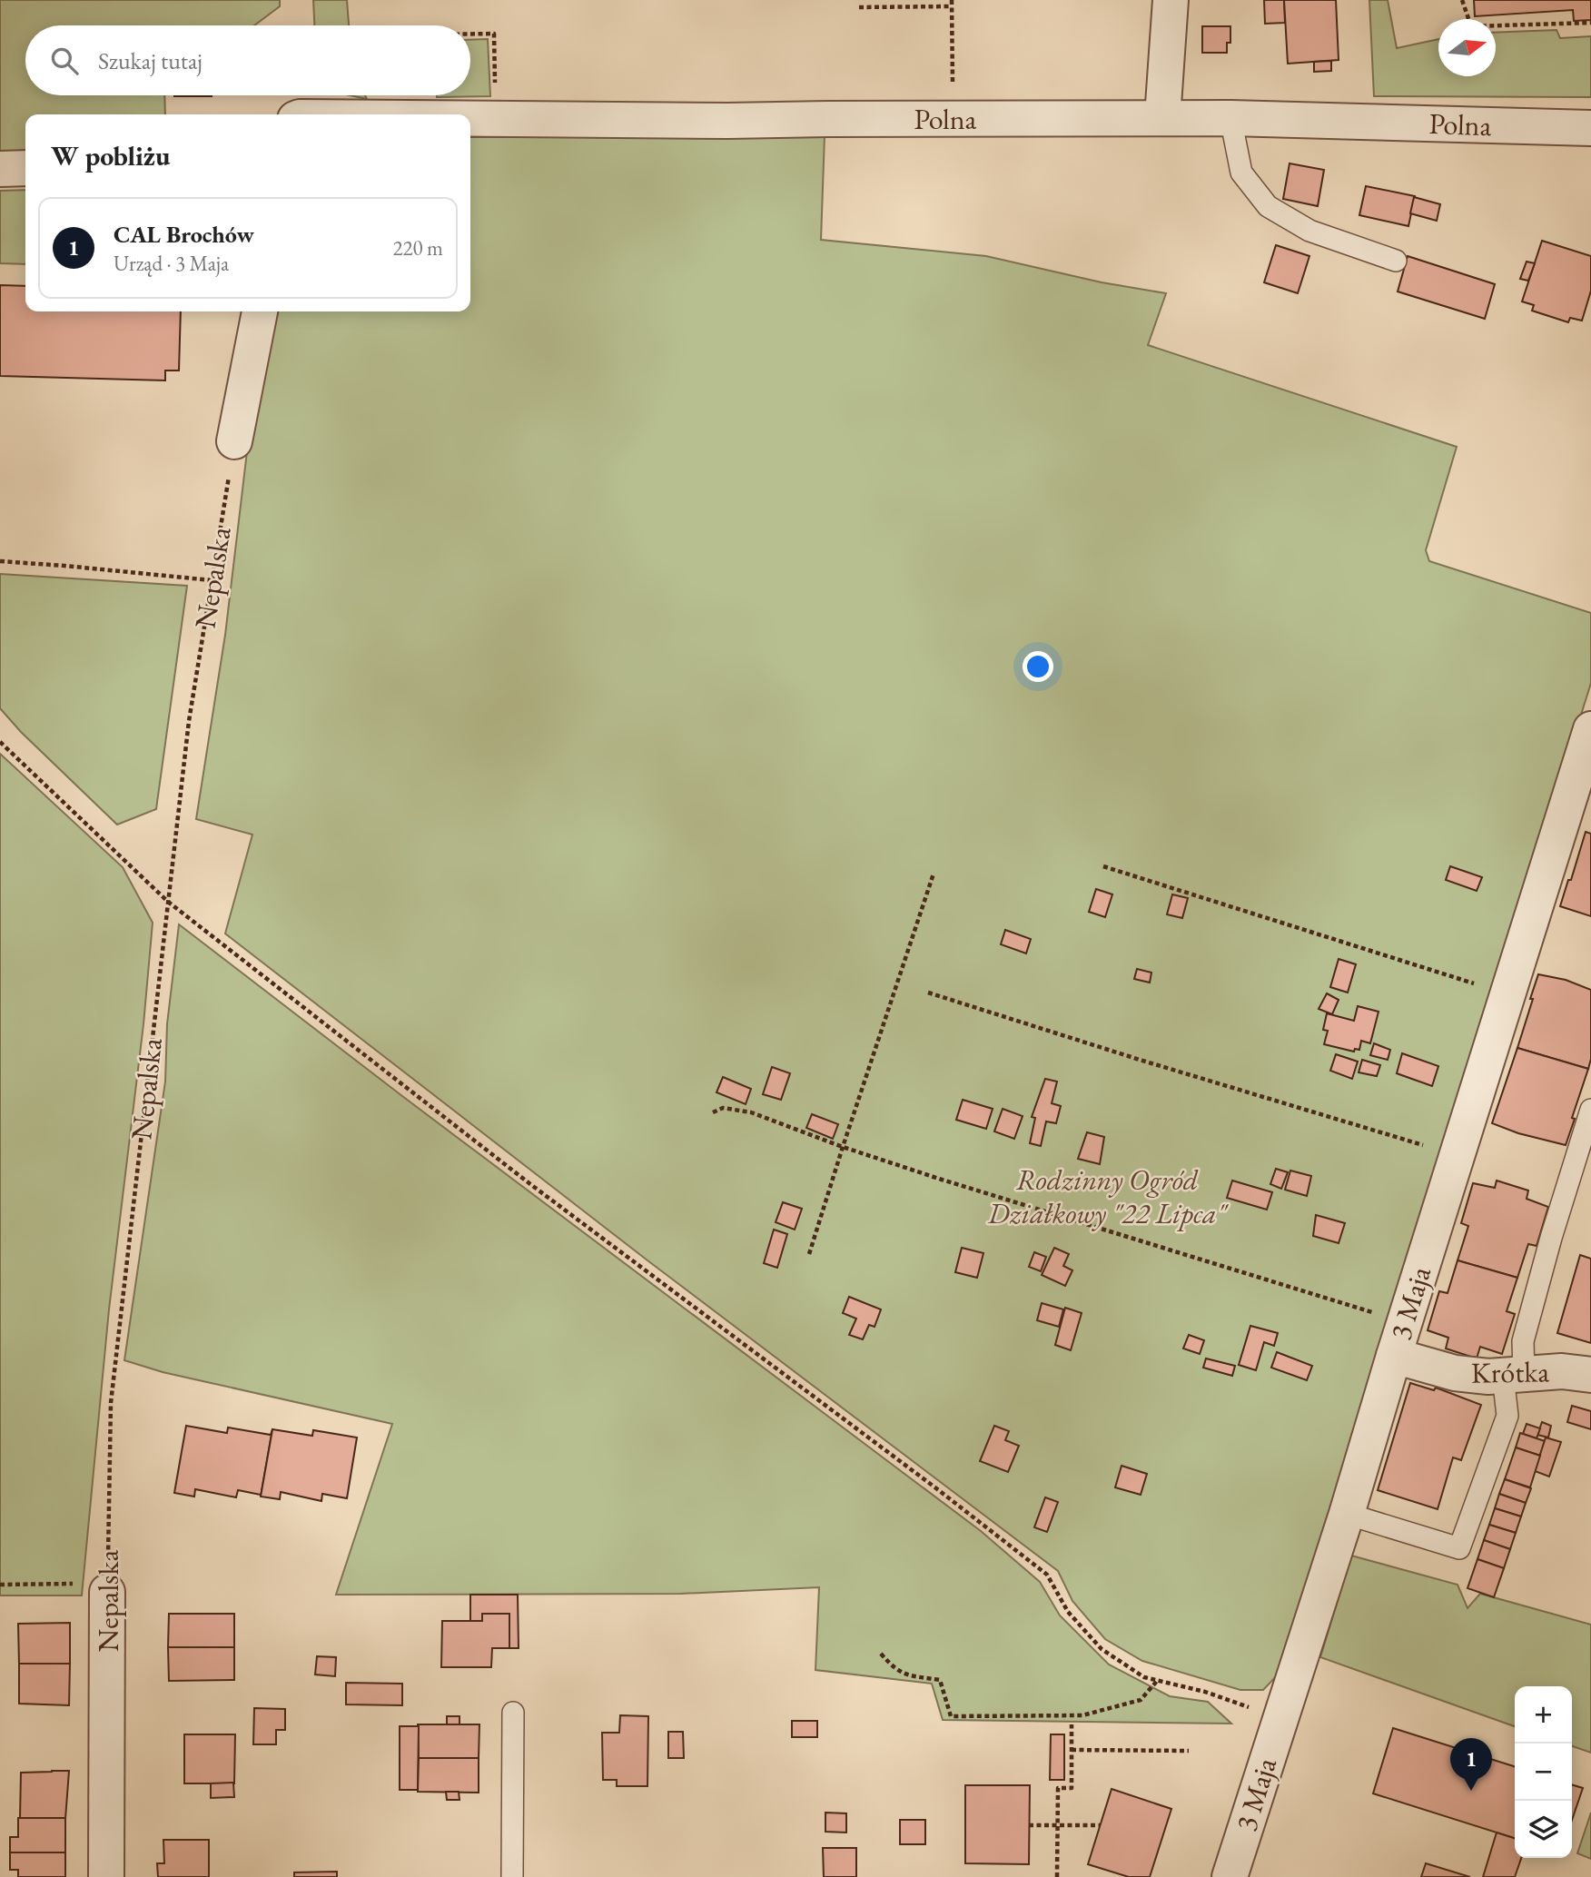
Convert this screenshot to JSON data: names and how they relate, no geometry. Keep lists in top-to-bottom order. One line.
{"streets":{"street":["Polna","Nepalska","3 Maja","Krótka"]},"crossings":[["3 Maja","Krótka"]],"parks":["Rodzinny Ogród Działkowy \"22 Lipca\""],"north":"right","page":{"search":"Szukaj tutaj","heading":"W pobliżu","list":[{"mark":"1","name":"CAL Brochów","note":"Urząd · 3 Maja","value":"220 m"}],"map_buttons":["+","−"],"pins":"1"}}
